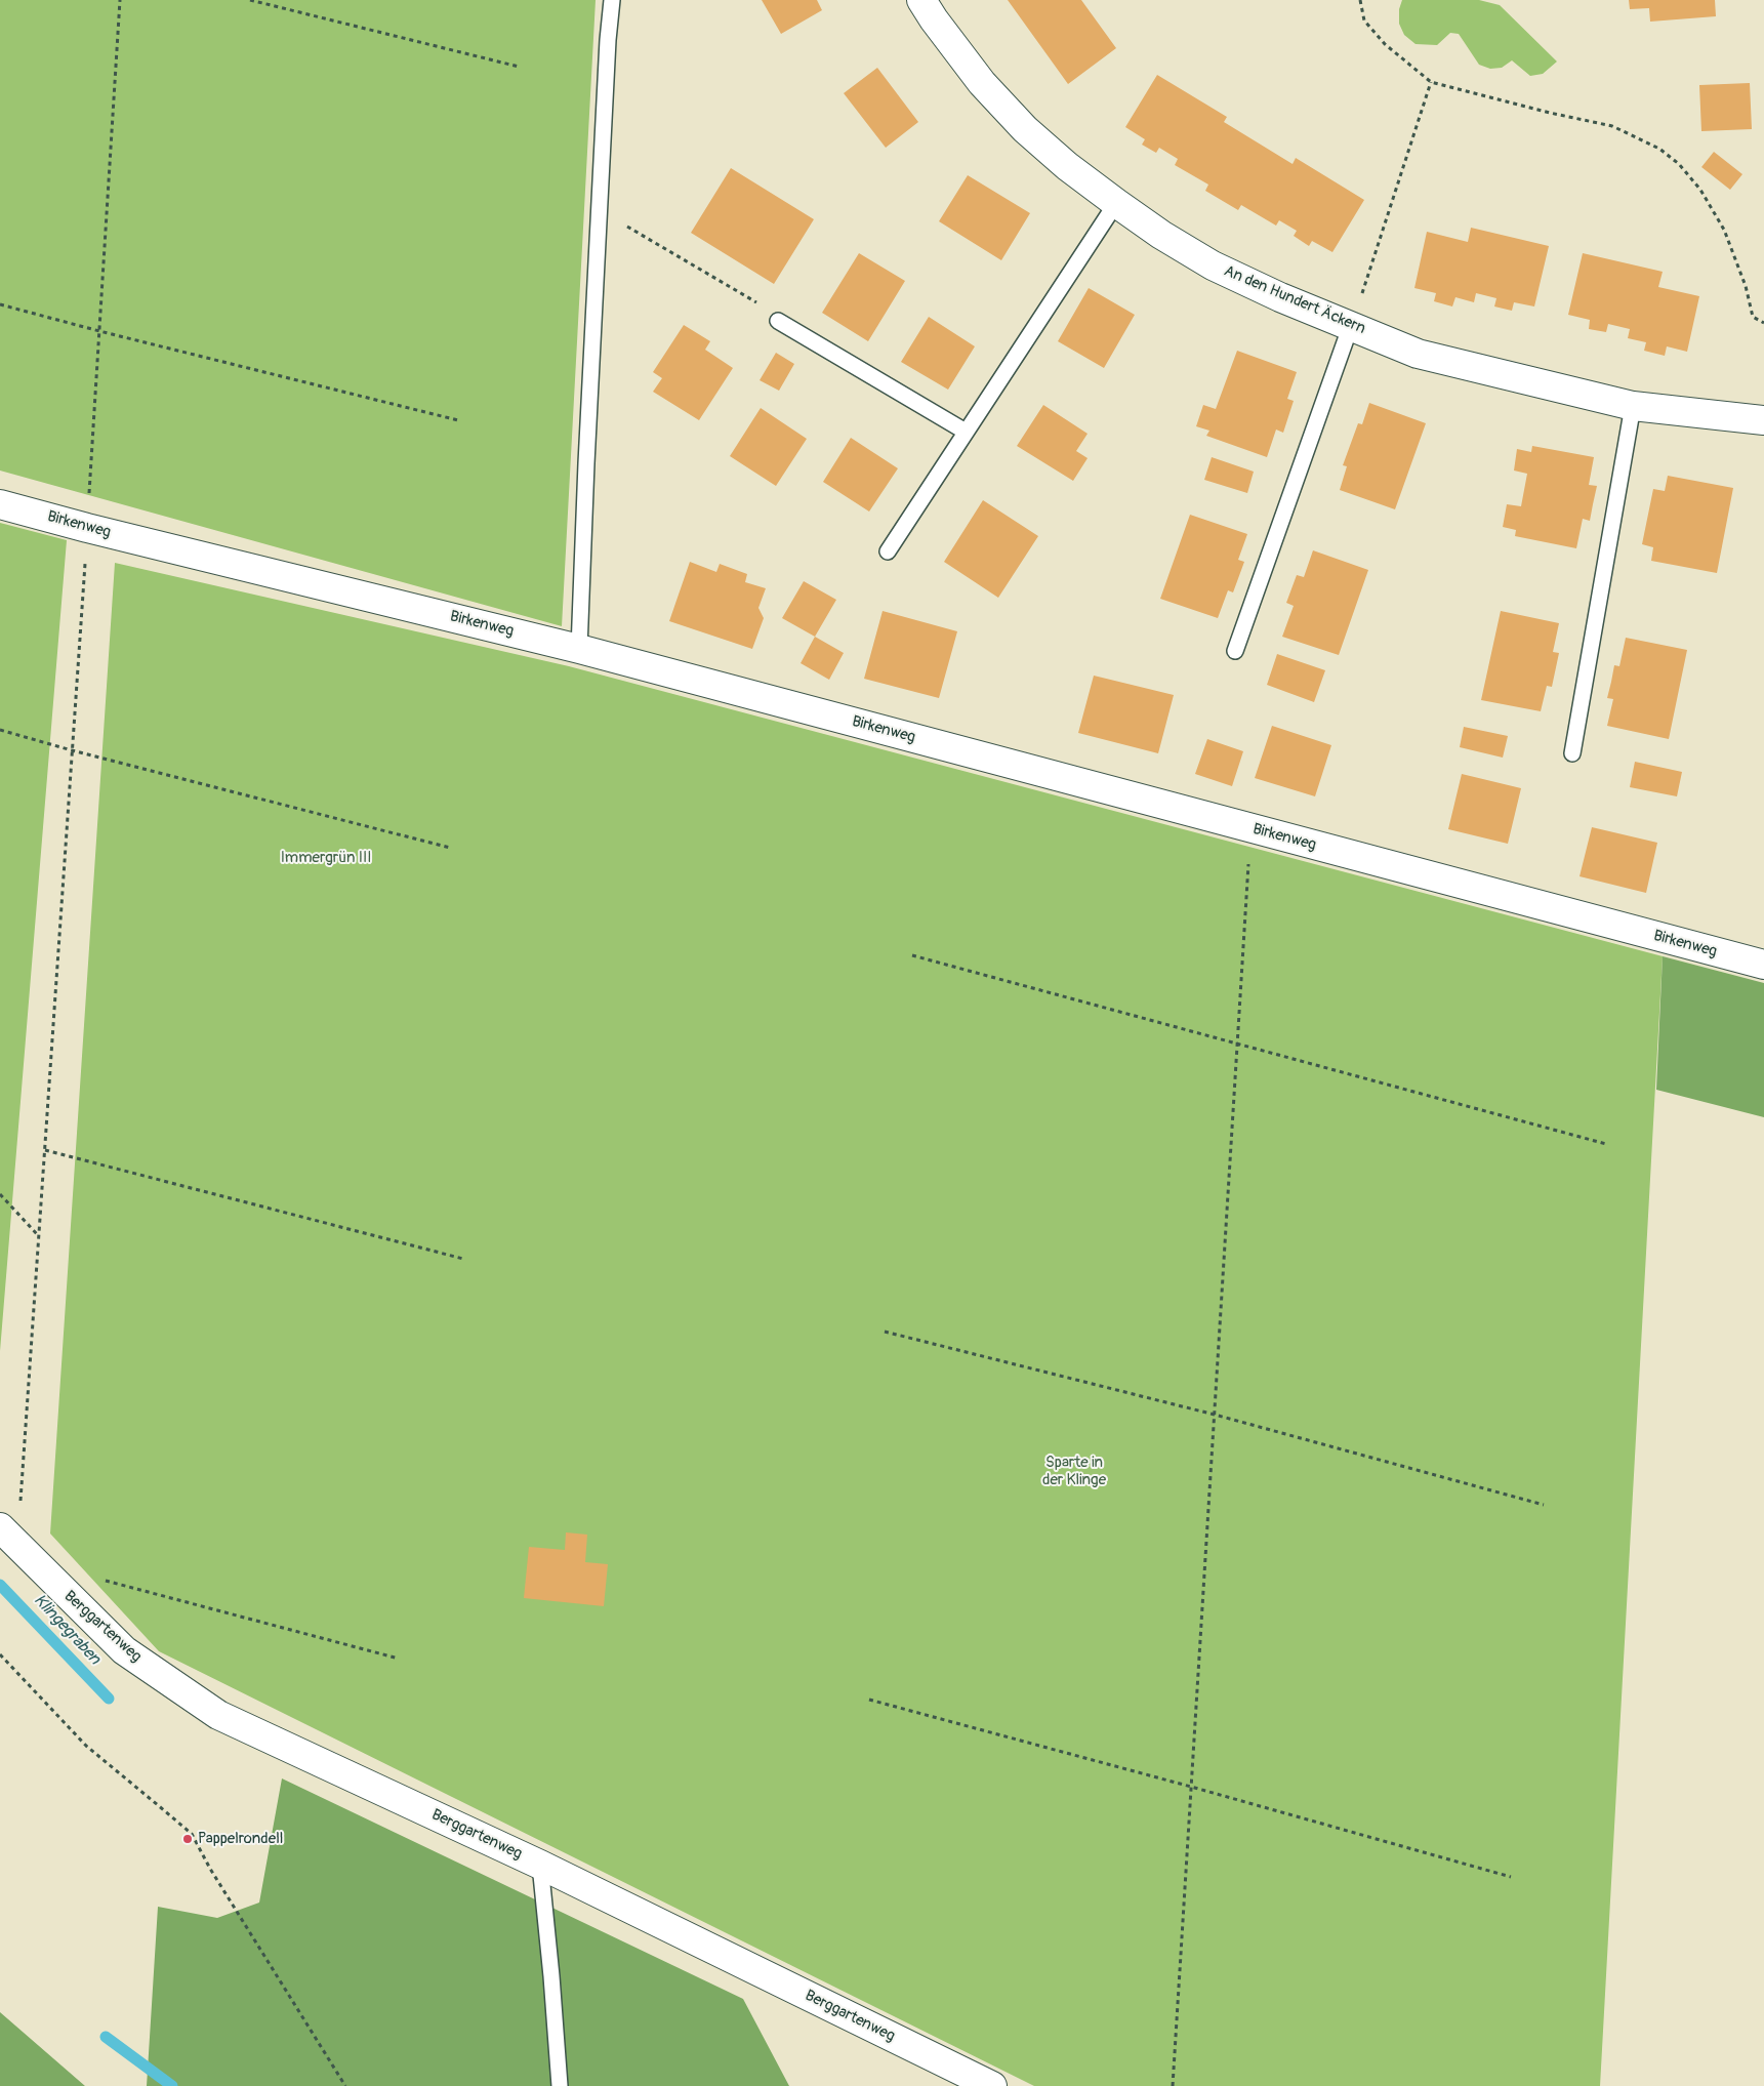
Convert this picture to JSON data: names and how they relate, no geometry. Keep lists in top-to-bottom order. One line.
{"streets":{"street":["An den Hundert Äckern","Birkenweg","Berggartenweg"]},"water":["Klingegraben"],"parks":["Immergrün III","Sparte in der Klinge"],"places":["Pappelrondell"]}
